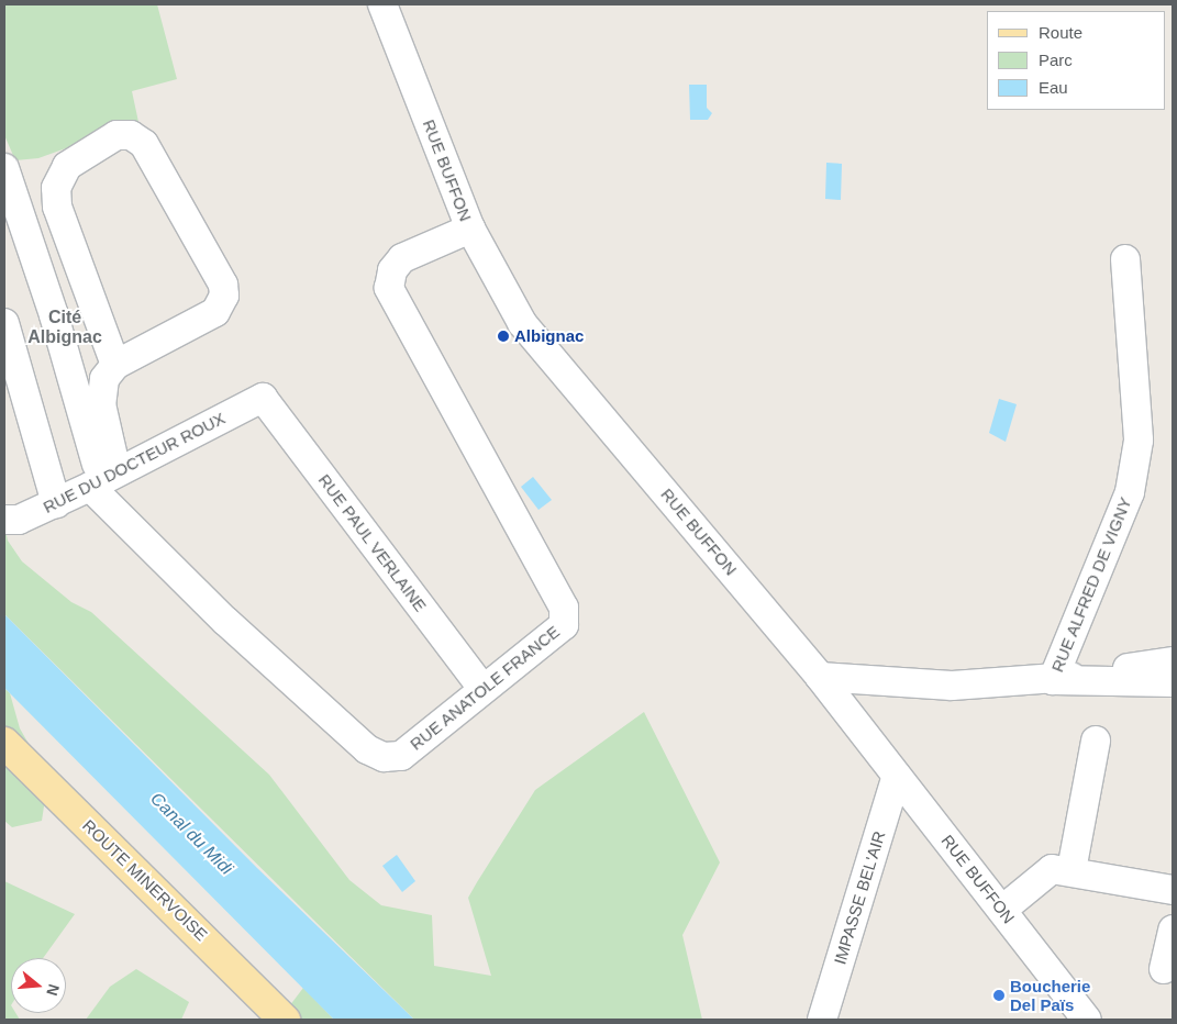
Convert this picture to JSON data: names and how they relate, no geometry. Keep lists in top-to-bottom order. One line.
{"streets":{"main road":["ROUTE MINERVOISE"],"street":["RUE BUFFON","RUE DU DOCTEUR ROUX","RUE PAUL VERLAINE","RUE ALFRED DE VIGNY","RUE ANATOLE FRANCE","IMPASSE BEL'AIR"]},"crossings":[["RUE BUFFON","RUE ANATOLE FRANCE"],["RUE BUFFON","IMPASSE BEL'AIR"],["RUE DU DOCTEUR ROUX","RUE PAUL VERLAINE"],["RUE DU DOCTEUR ROUX","RUE ANATOLE FRANCE"],["RUE PAUL VERLAINE","RUE ANATOLE FRANCE"]],"districts":["Cité Albignac"],"water":["Canal du Midi"],"places":["Albignac","Boucherie Del Païs"],"legend":["Route","Parc","Eau"],"north":"right"}
